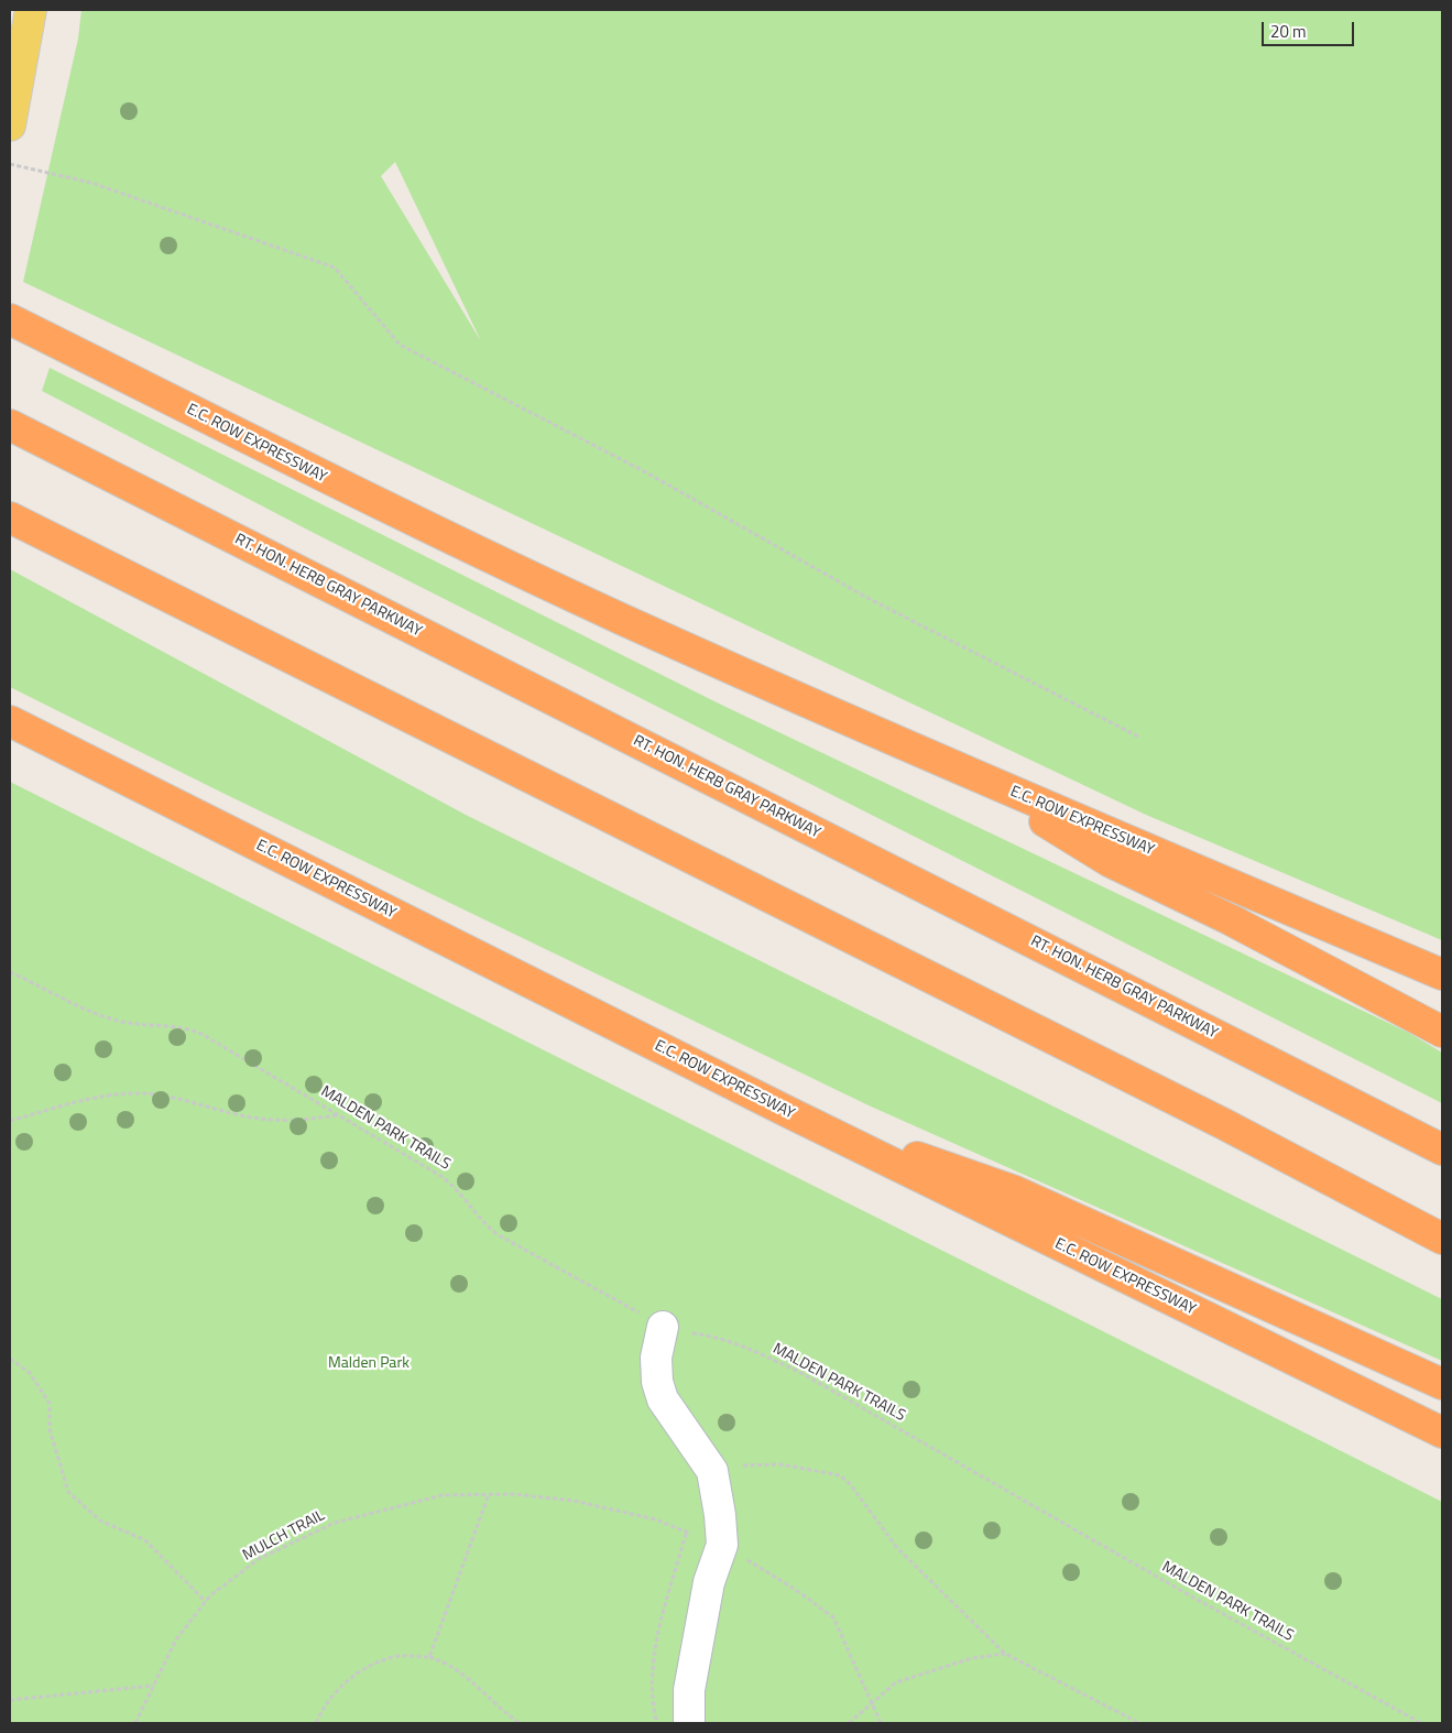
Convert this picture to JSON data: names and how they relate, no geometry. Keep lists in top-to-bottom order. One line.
{"streets":{"highway":["E.C. ROW EXPRESSWAY","RT. HON. HERB GRAY PARKWAY"],"path":["MALDEN PARK TRAILS","MULCH TRAIL"]},"parks":["Malden Park"],"scale_bar":"20 m"}
